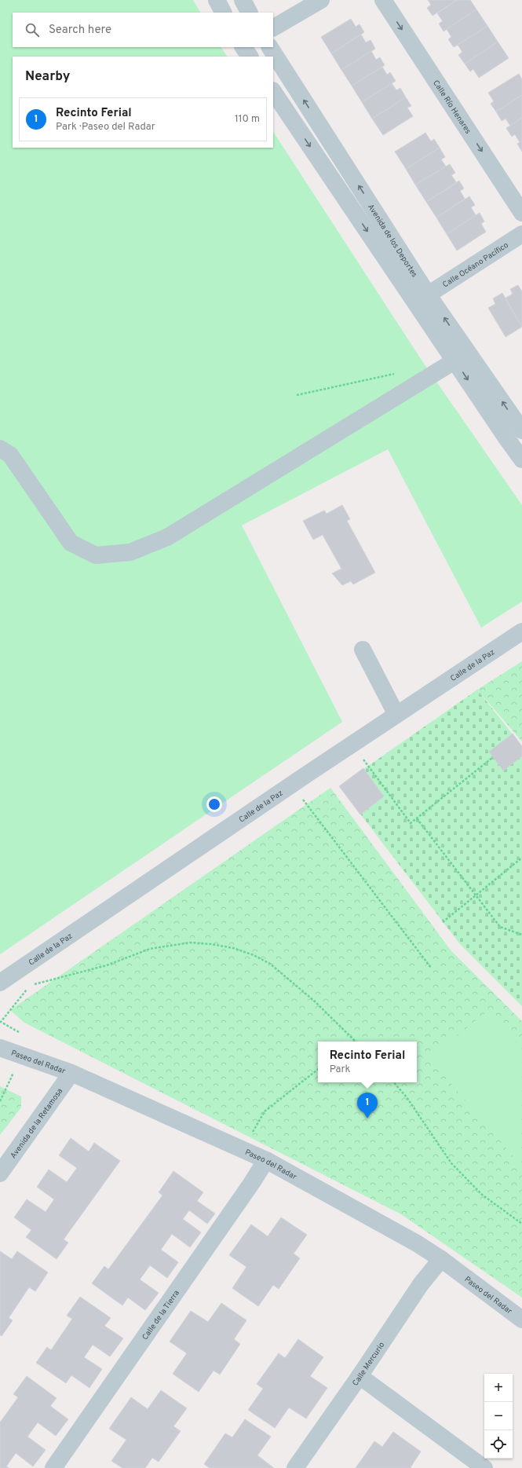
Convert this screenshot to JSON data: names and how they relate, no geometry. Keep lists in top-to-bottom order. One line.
{"streets":{"street":["Calle Río Henares","Avenida de los Deportes","Calle Océano Pacífico","Calle de la Paz","Paseo del Radar","Avenida de la Retamosa","Calle de la Tierra","Calle Mercurio"]},"crossings":[["Avenida de los Deportes","Calle Océano Pacífico"],["Paseo del Radar","Avenida de la Retamosa"],["Paseo del Radar","Calle de la Tierra"],["Paseo del Radar","Calle Mercurio"]],"one_way":["Calle Río Henares"],"page":{"search":"Search here","heading":"Nearby","list":[{"mark":"1","name":"Recinto Ferial","note":"Park · Paseo del Radar","value":"110 m"}],"popup":["Recinto Ferial","Park"],"pins":"1","map_buttons":["+","−"]}}
